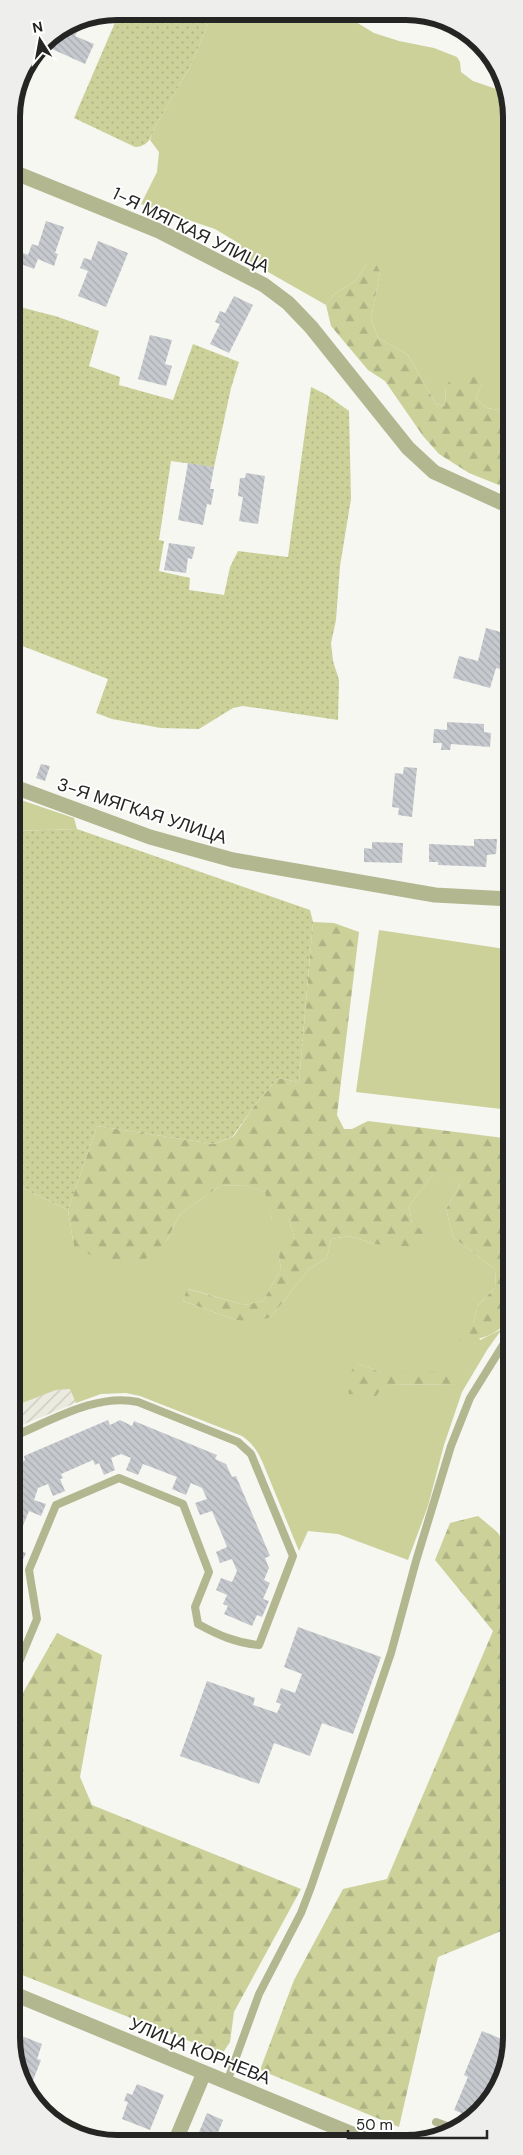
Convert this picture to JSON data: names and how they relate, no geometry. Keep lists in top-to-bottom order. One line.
{"streets":{"street":["1-Я МЯГКАЯ УЛИЦА","3-Я МЯГКАЯ УЛИЦА","УЛИЦА КОРНЕВА"]},"scale_bar":"50 m","north":"top"}
